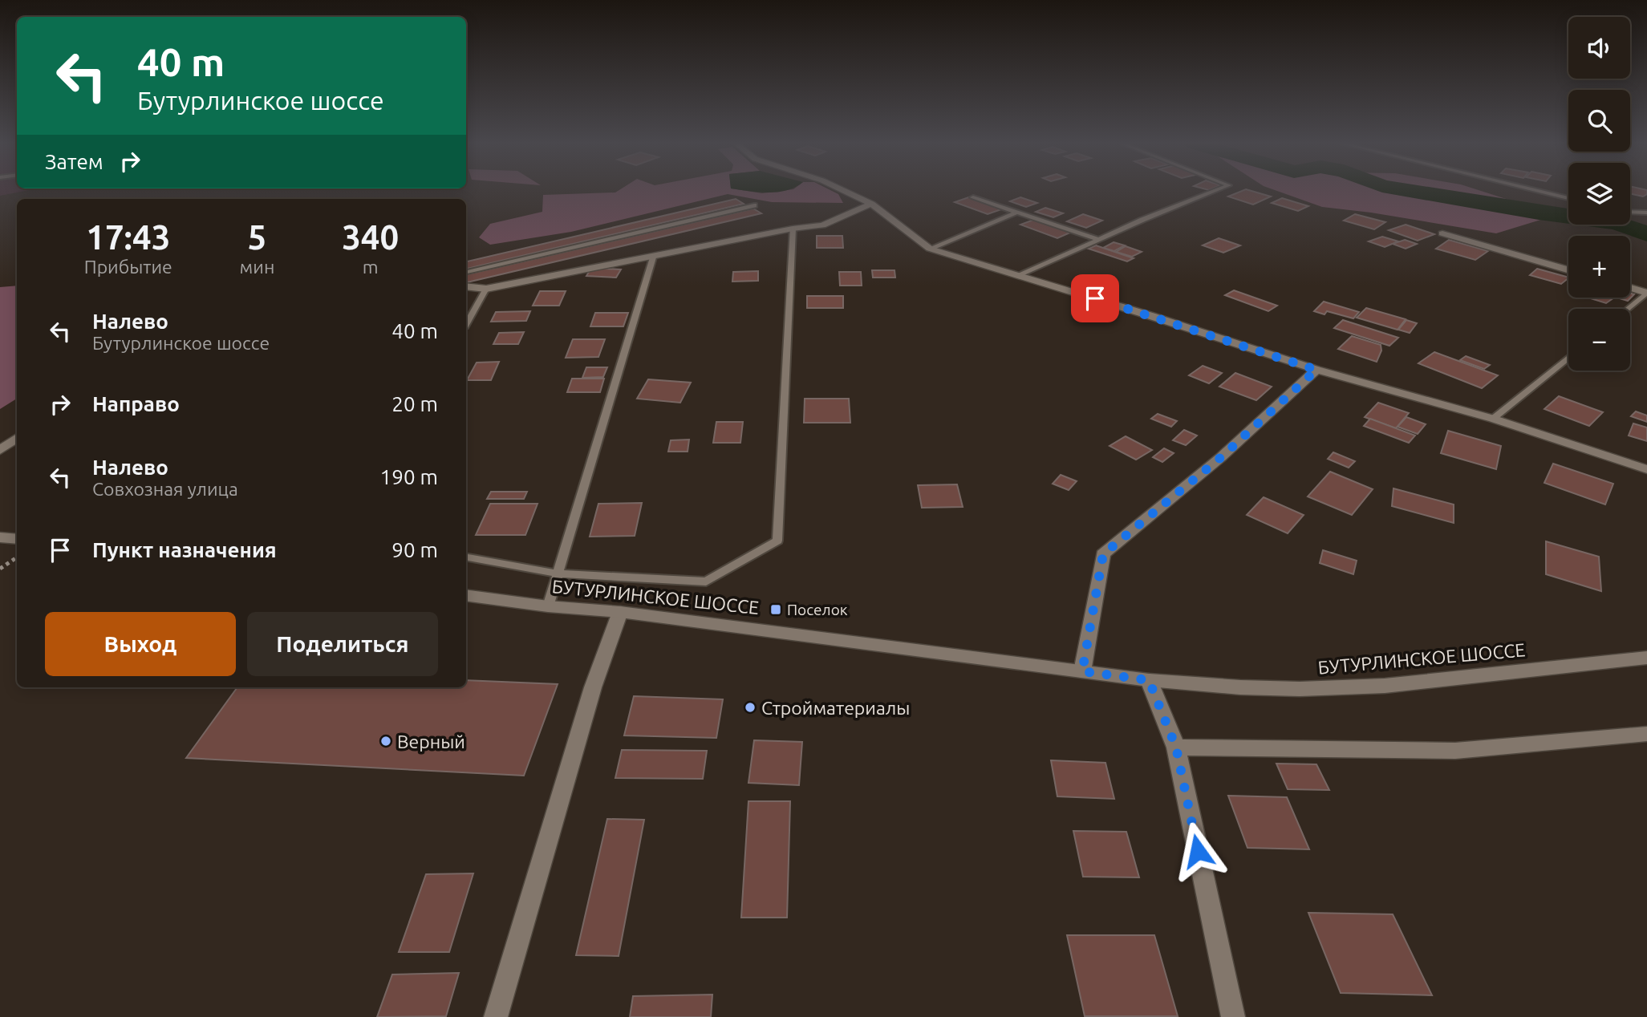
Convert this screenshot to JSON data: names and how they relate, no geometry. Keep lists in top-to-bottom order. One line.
{"streets":{"street":["БУТУРЛИНСКОЕ ШОССЕ"]},"places":{"transit":["Поселок"],"other":["Стройматериалы","Верный"]},"page":{"map_buttons":["+","−"],"turn":["40 m","Бутурлинское шоссе"],"then":"Затем","eta":["17:43","Прибытие","5","мин","340","m"],"list":[{"name":"Налево","note":"Бутурлинское шоссе","value":"40 m"},{"name":"Направо","value":"20 m"},{"name":"Налево","note":"Совхозная улица","value":"190 m"},{"name":"Пункт назначения","value":"90 m"}],"buttons":["Выход","Поделиться"]}}
